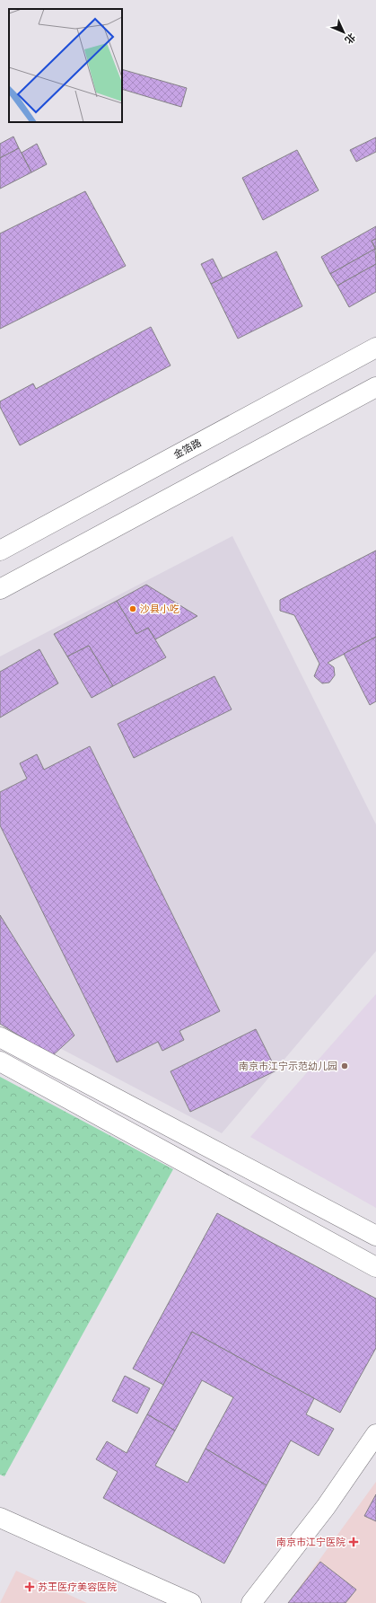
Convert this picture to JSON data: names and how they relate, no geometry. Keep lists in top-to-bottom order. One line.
{"streets":{"street":["金箔路"]},"places":{"other":["沙县小吃","南京市江宁示范幼儿园"],"health":["南京市江宁医院","苏王医疗美容医院"]},"north":"bottom right"}
